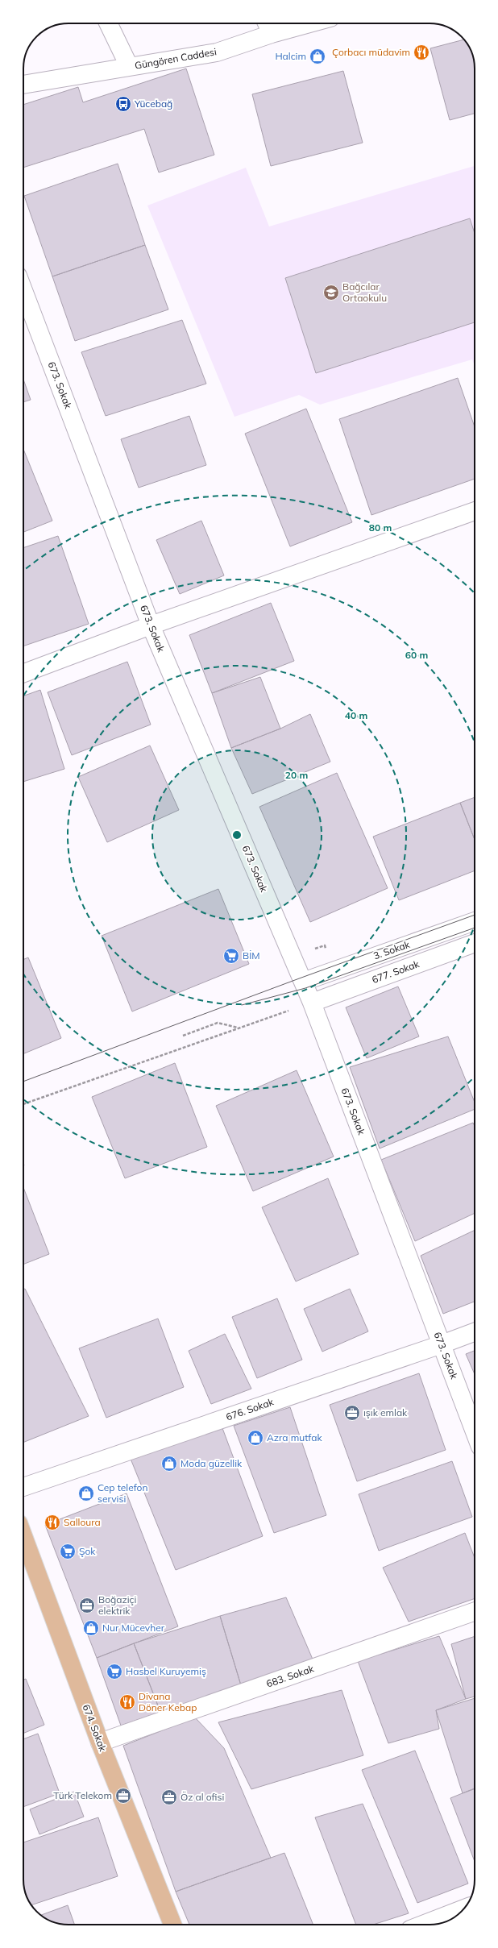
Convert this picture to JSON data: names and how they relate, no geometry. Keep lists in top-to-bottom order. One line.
{"streets":{"main road":["674. Sokak"],"street":["Güngören Caddesi","673. Sokak","3. Sokak","677. Sokak","676. Sokak","683. Sokak"]},"crossings":[["673. Sokak","3. Sokak"],["673. Sokak","677. Sokak"],["673. Sokak","676. Sokak"],["683. Sokak","674. Sokak"]],"places":{"restaurant":["Çorbacı müdavim","Salloura","Divana Döner Kebap"],"shop":["Halcim","Azra mutfak","Moda güzellik","Cep telefon servisi","Nur Mücevher"],"bus stop":["Yücebağ"],"school or university":["Bağcılar Ortaokulu"],"supermarket":["BİM","Şok","Hasbel Kuruyemiş"],"office":["ışık emlak","Boğaziçi elektrik","Türk Telekom","Öz al ofisi"]},"rings":["80 m","60 m","40 m","20 m"]}
